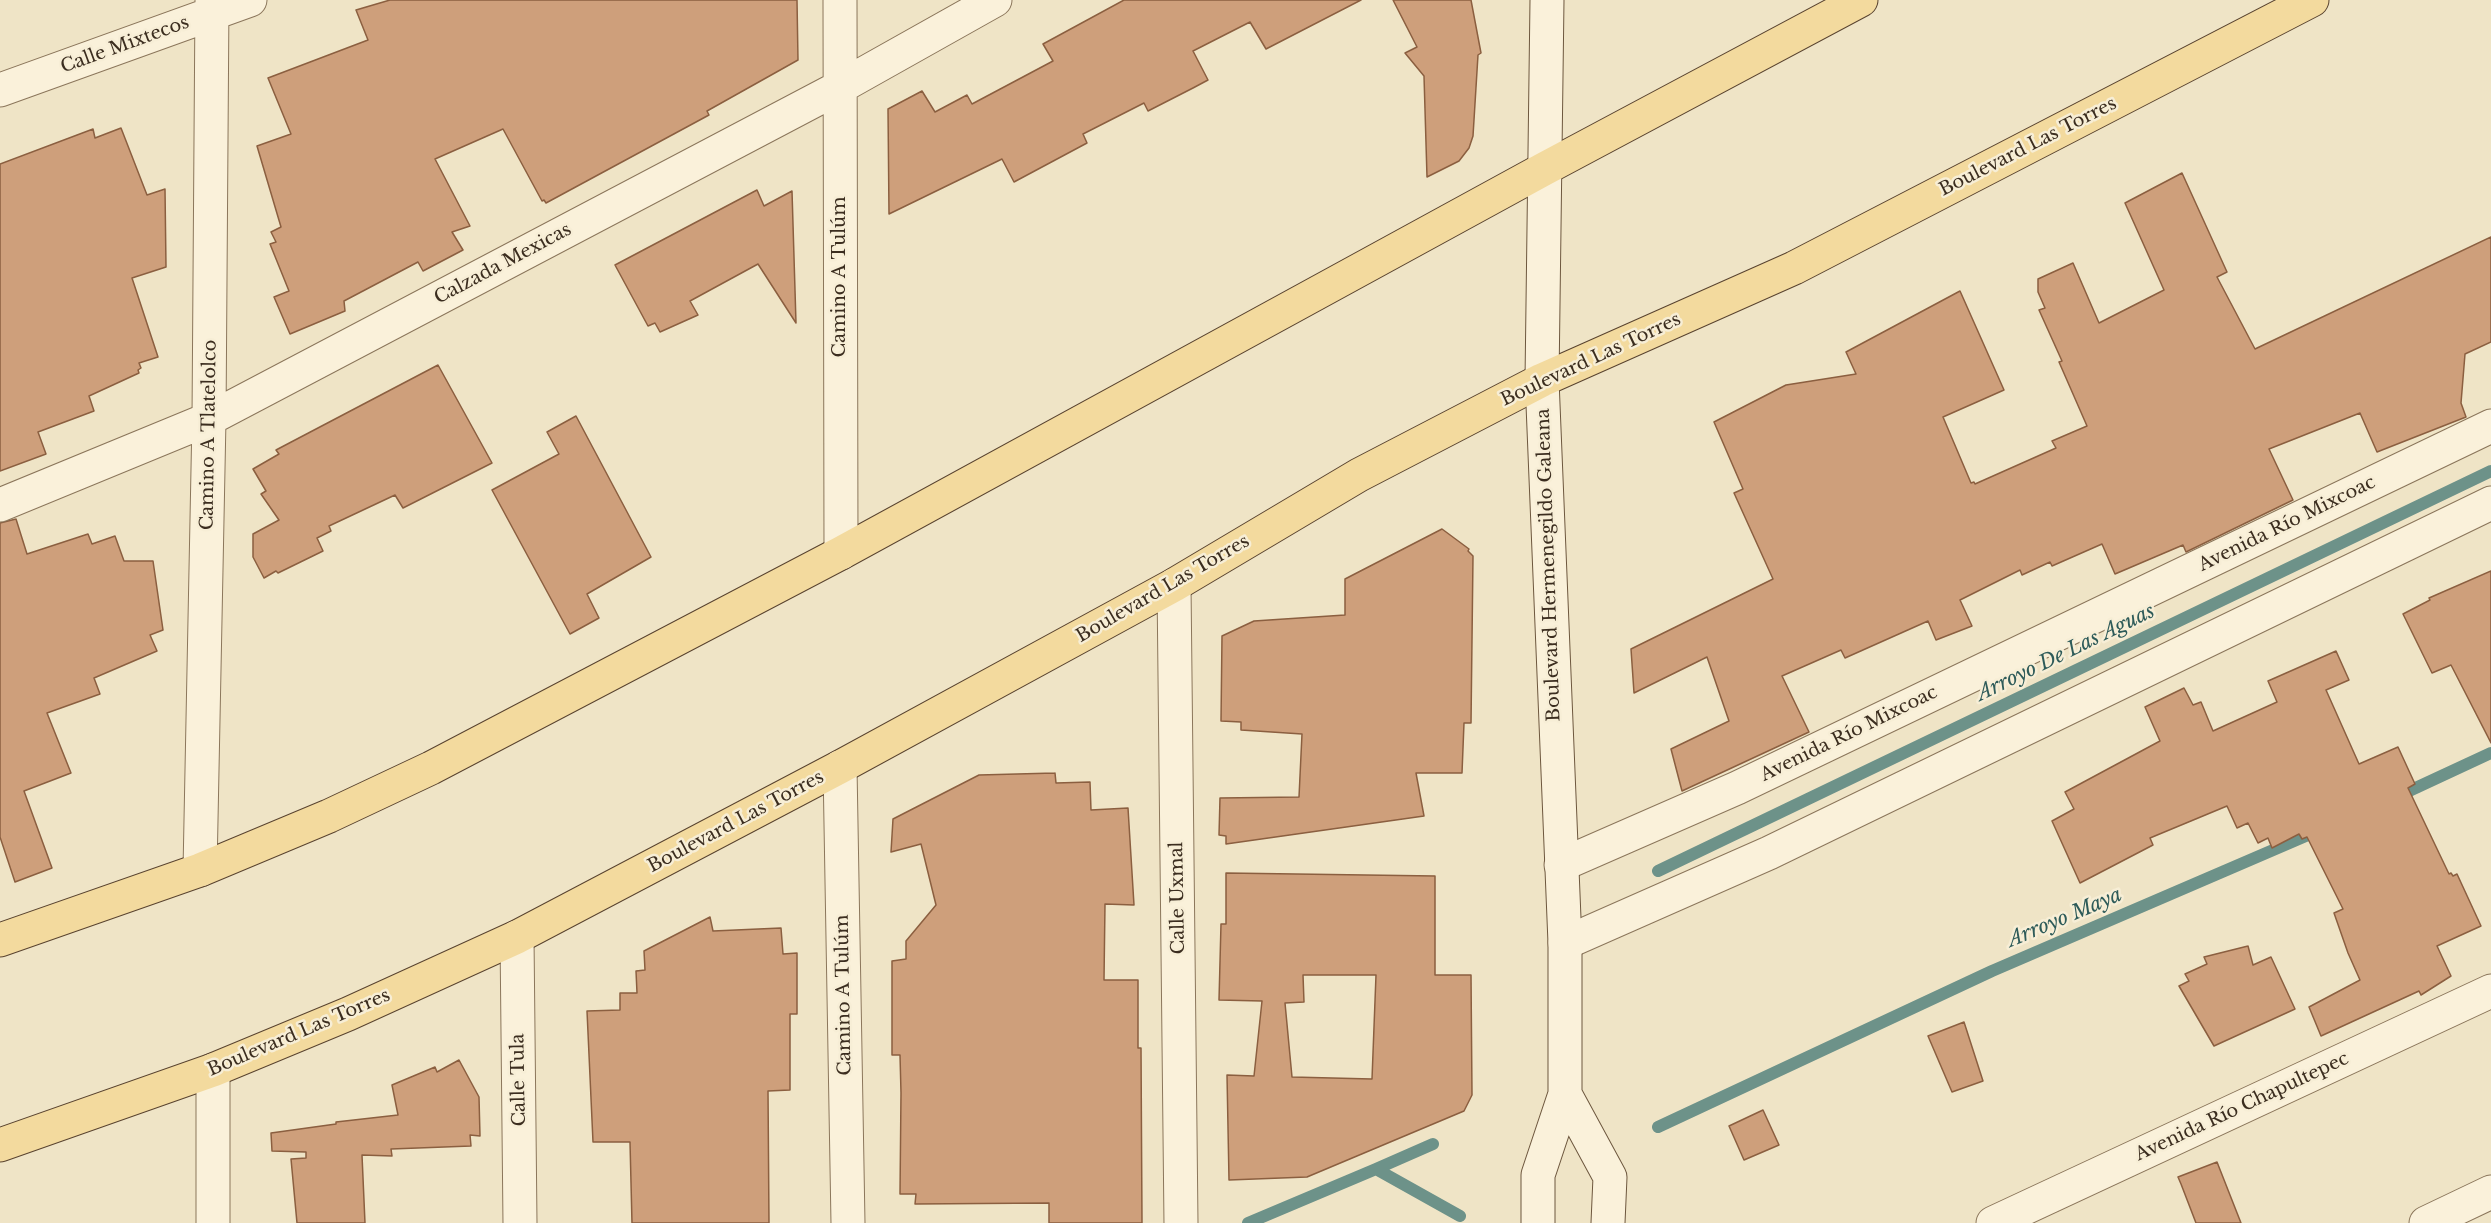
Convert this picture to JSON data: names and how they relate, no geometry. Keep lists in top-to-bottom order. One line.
{"streets":{"main road":["Boulevard Las Torres"],"street":["Calle Mixtecos","Calzada Mexicas","Camino A Tulúm","Camino A Tlatelolco","Avenida Río Mixcoac","Boulevard Hermenegildo Galeana","Calle Uxmal","Calle Tula","Avenida Río Chapultepec"]},"crossings":[["Calle Mixtecos","Camino A Tlatelolco"],["Boulevard Las Torres","Camino A Tulúm"],["Boulevard Las Torres","Boulevard Hermenegildo Galeana"],["Boulevard Las Torres","Calle Uxmal"],["Boulevard Las Torres","Calle Tula"],["Calzada Mexicas","Camino A Tulúm"],["Calzada Mexicas","Camino A Tlatelolco"],["Avenida Río Mixcoac","Boulevard Hermenegildo Galeana"]],"water":["Arroyo De Las Aguas","Arroyo Maya"]}
